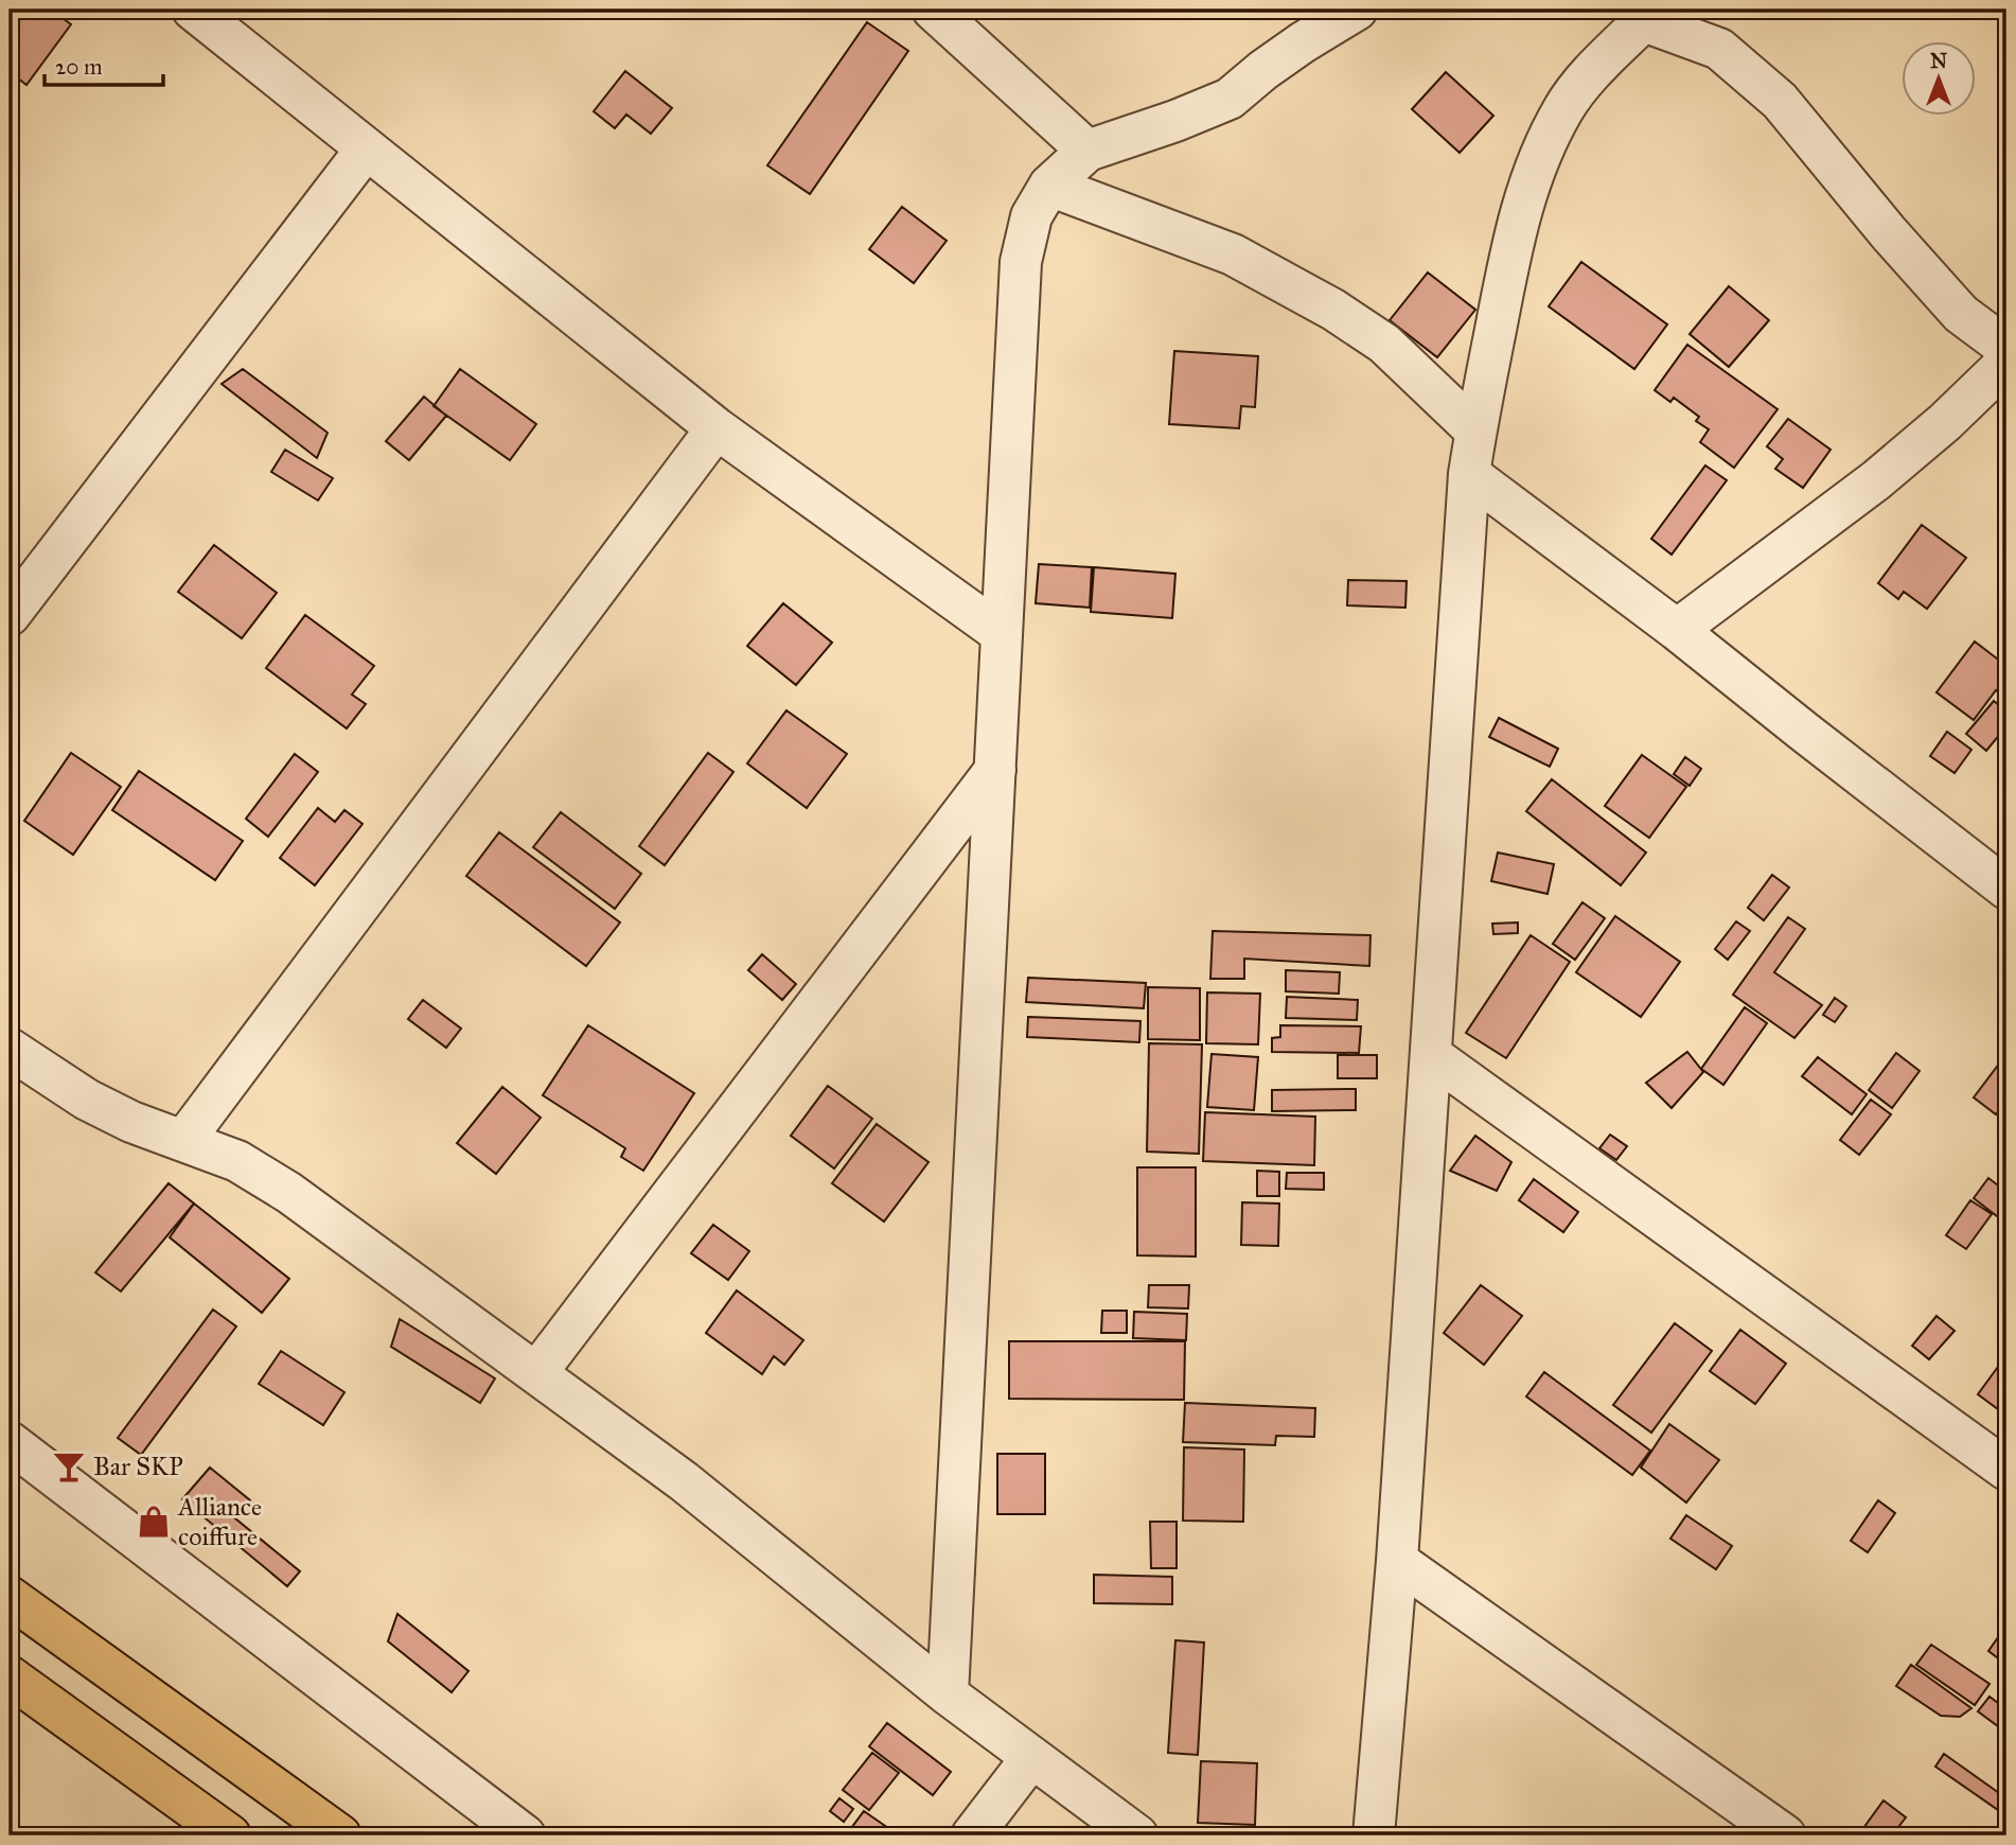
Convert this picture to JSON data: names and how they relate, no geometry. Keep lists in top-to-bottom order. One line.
{"places":{"bar":["Bar SKP"],"shop":["Alliance coiffure"]},"scale_bar":"20 m","north":"top"}
